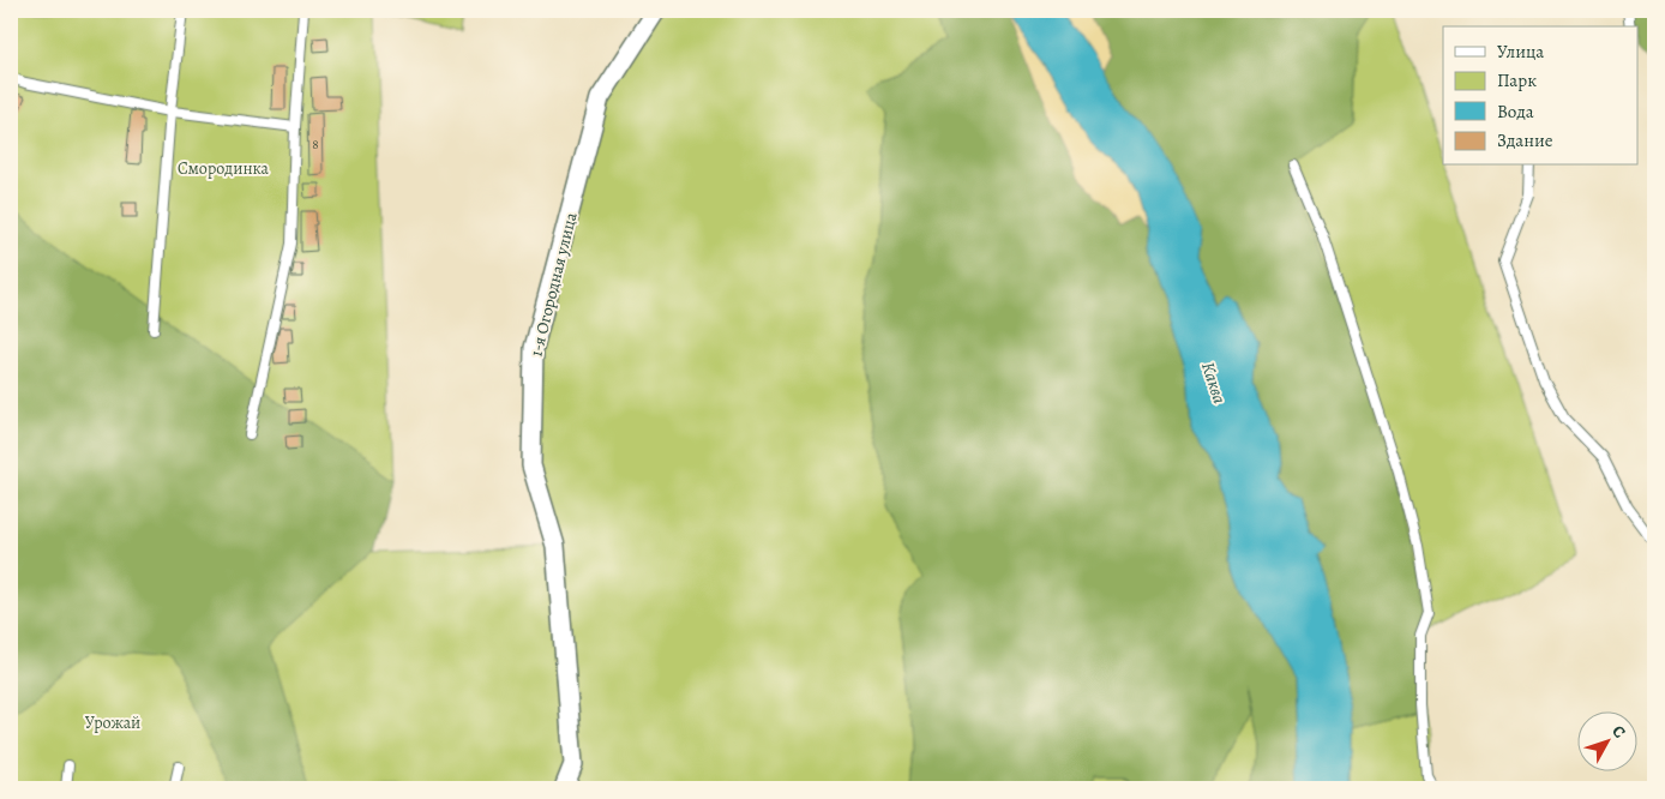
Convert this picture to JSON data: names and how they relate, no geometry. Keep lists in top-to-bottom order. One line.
{"streets":{"street":["1-я Огородная улица"]},"water":["Каква"],"parks":["Смородинка","Урожай"],"house_numbers":["8"],"legend":["Улица","Парк","Вода","Здание"],"north":"top right"}
